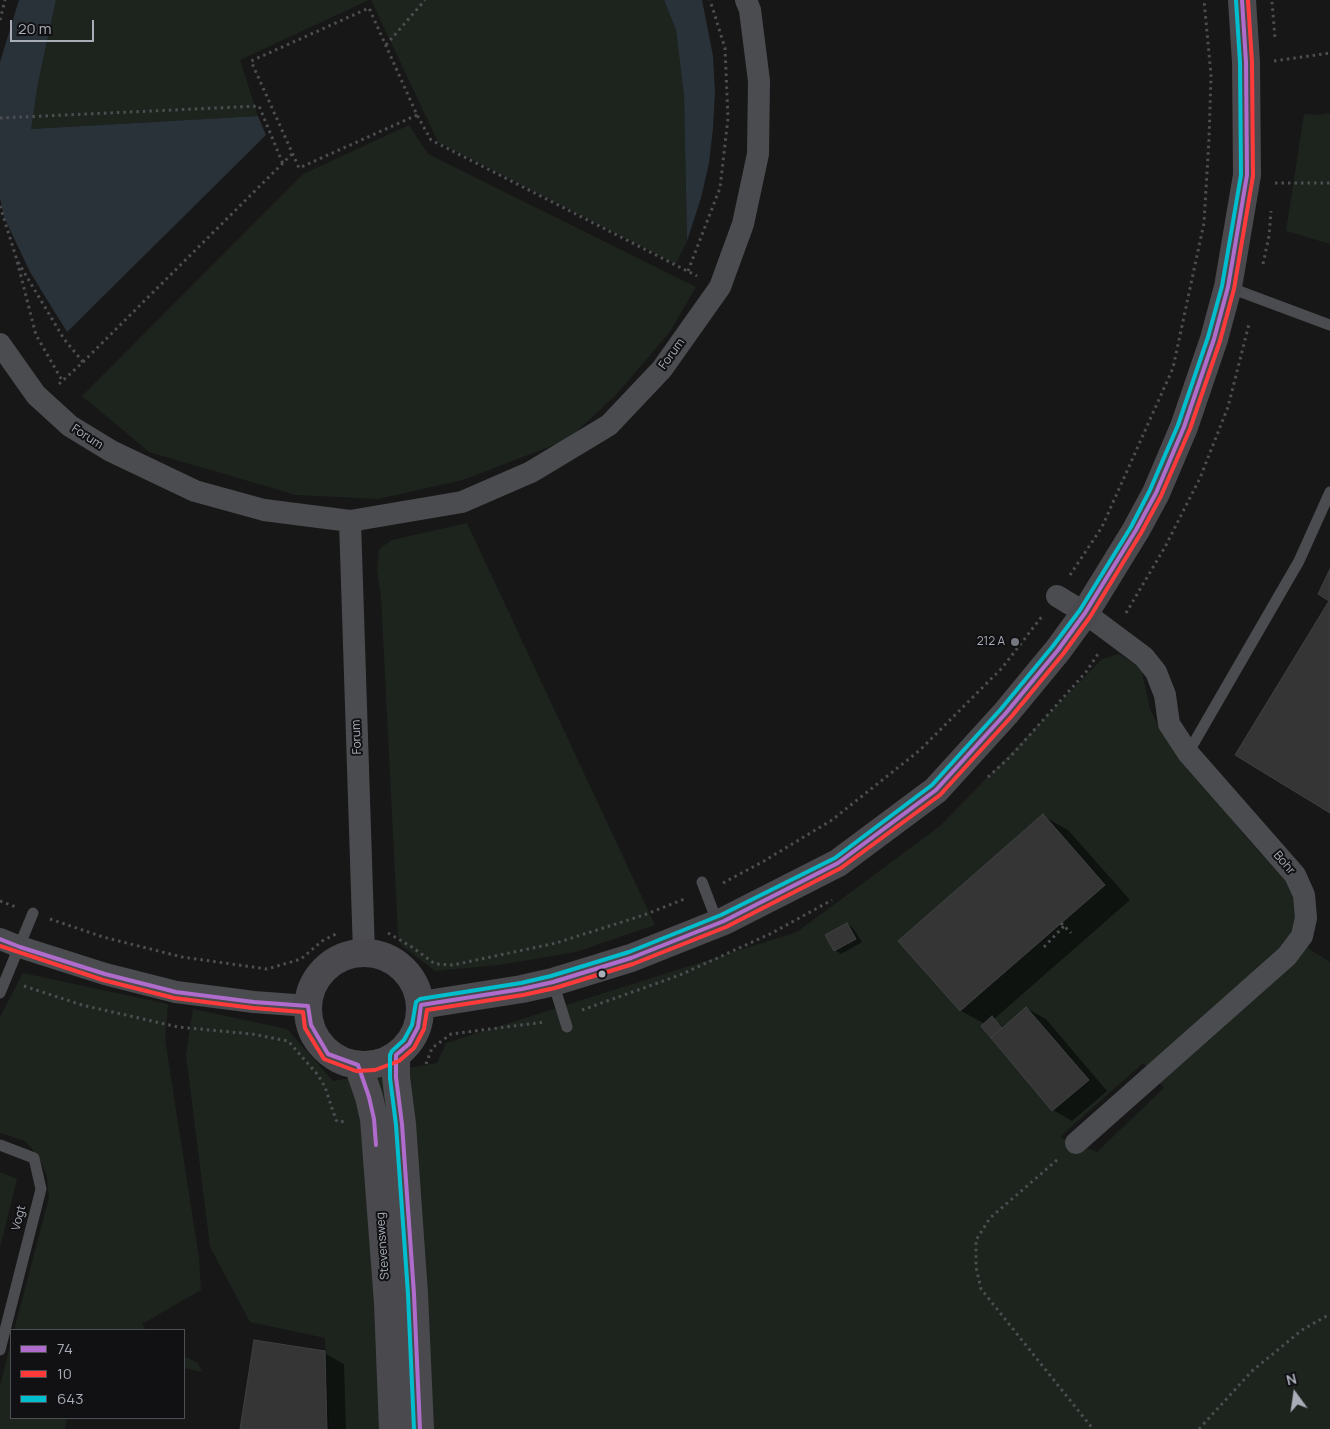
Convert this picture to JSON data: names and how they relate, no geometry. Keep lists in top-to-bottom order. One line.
{"streets":{"street":["Forum","Bohr","Stevensweg"],"lane":["Vogt"]},"crossings":[["Forum","Stevensweg"]],"places":["212 A"],"lines":["transit line 74","transit line 10","transit line 643"],"legend":["74","10","643"],"scale_bar":"20 m","north":"top"}
